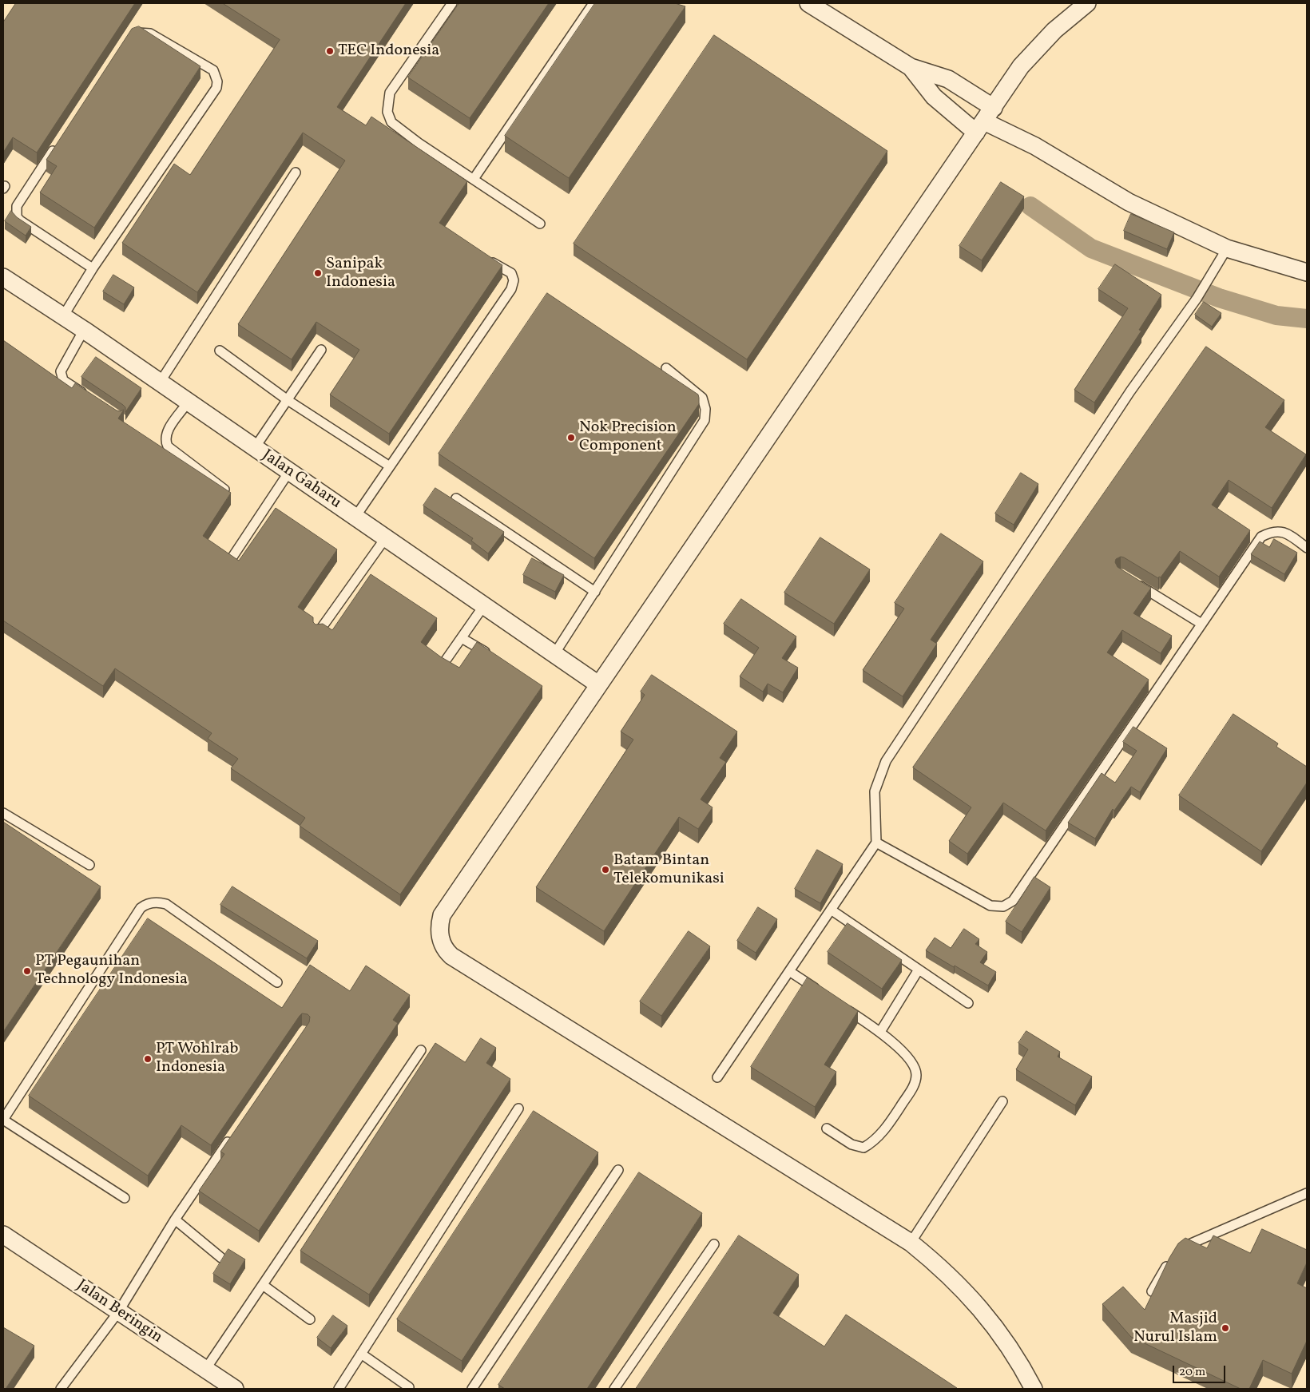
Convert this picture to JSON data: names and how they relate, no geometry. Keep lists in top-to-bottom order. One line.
{"streets":{"street":["Jalan Gaharu","Jalan Beringin"]},"places":["TEC Indonesia","Sanipak Indonesia","Nok Precision Component","Batam Bintan Telekomunikasi","PT Pegaunihan Technology Indonesia","PT Wohlrab Indonesia","Masjid Nurul Islam"],"scale_bar":"20 m"}
